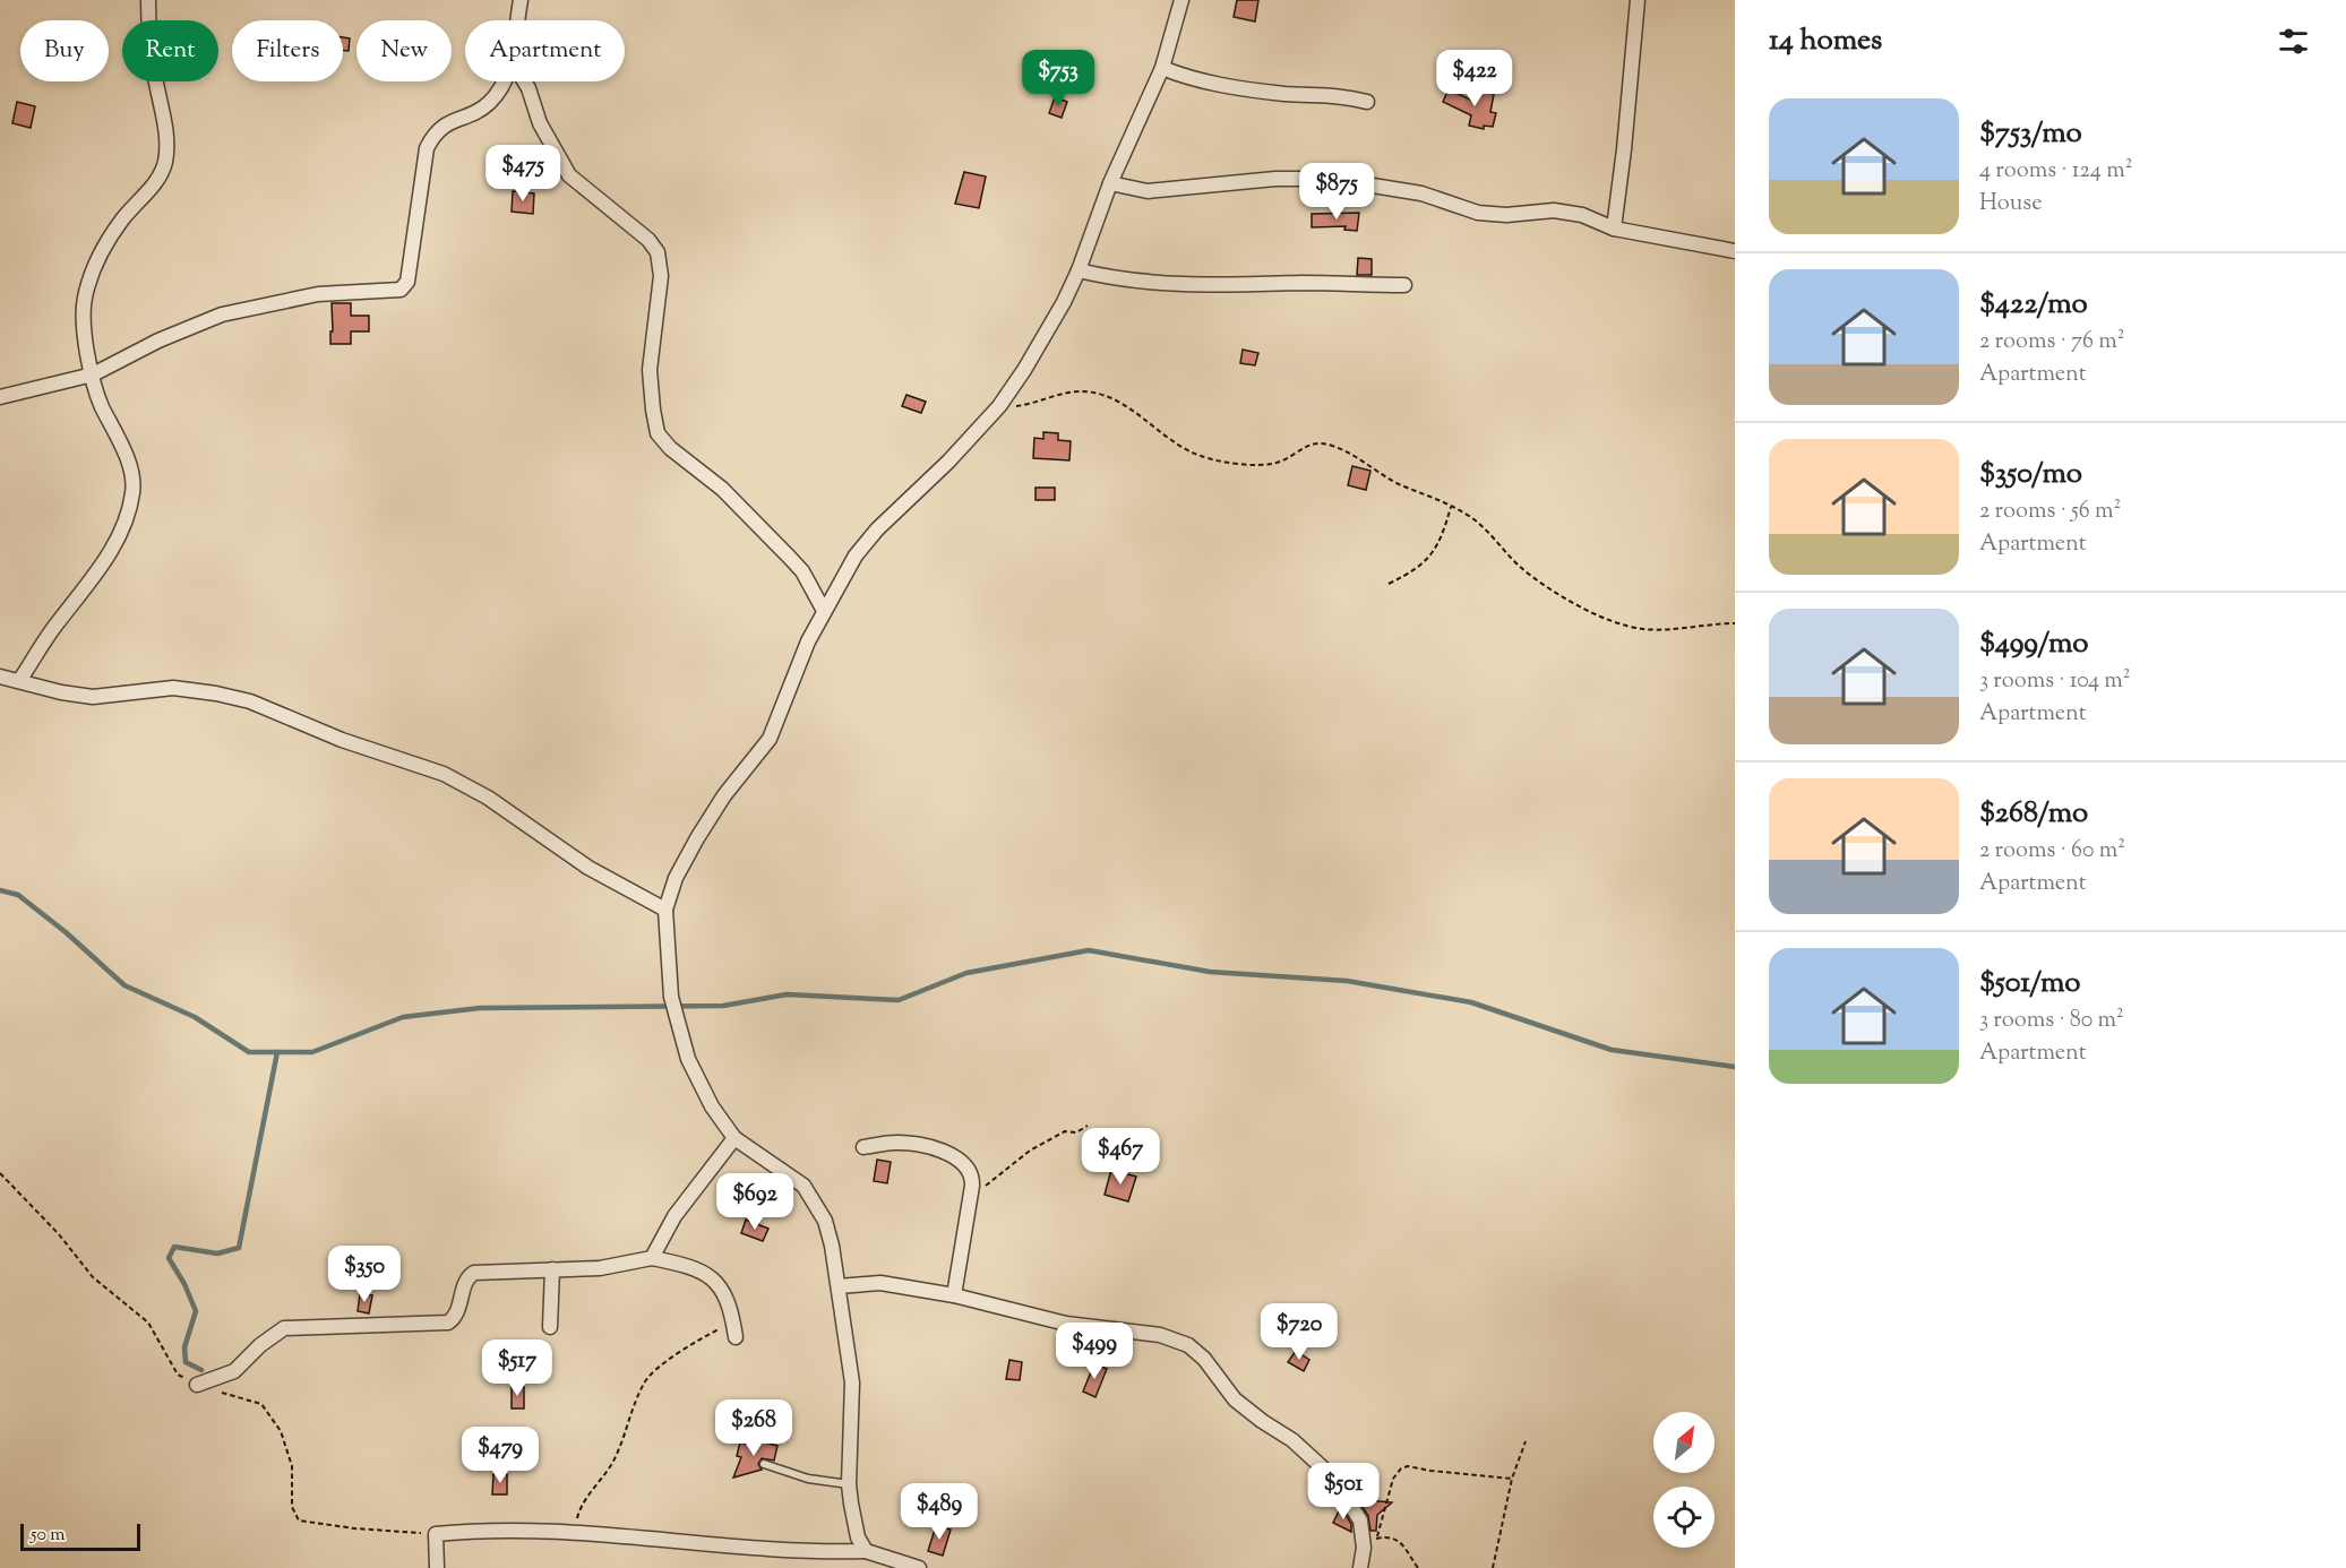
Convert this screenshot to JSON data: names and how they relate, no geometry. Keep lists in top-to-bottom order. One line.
{"scale_bar":"50 m","north":"top right","page":{"heading":"14 homes","chip":["Buy","Rent","Filters","New","Apartment"],"price":["$753","$422","$475","$875","$467","$692","$350","$720","$499","$517","$268","$479","$501","$489"],"list":[{"name":"$753/mo","note":"4 rooms · 124 m² · House"},{"name":"$422/mo","note":"2 rooms · 76 m² · Apartment"},{"name":"$350/mo","note":"2 rooms · 56 m² · Apartment"},{"name":"$499/mo","note":"3 rooms · 104 m² · Apartment"},{"name":"$268/mo","note":"2 rooms · 60 m² · Apartment"},{"name":"$501/mo","note":"3 rooms · 80 m² · Apartment"}],"scale":"50 m"}}
